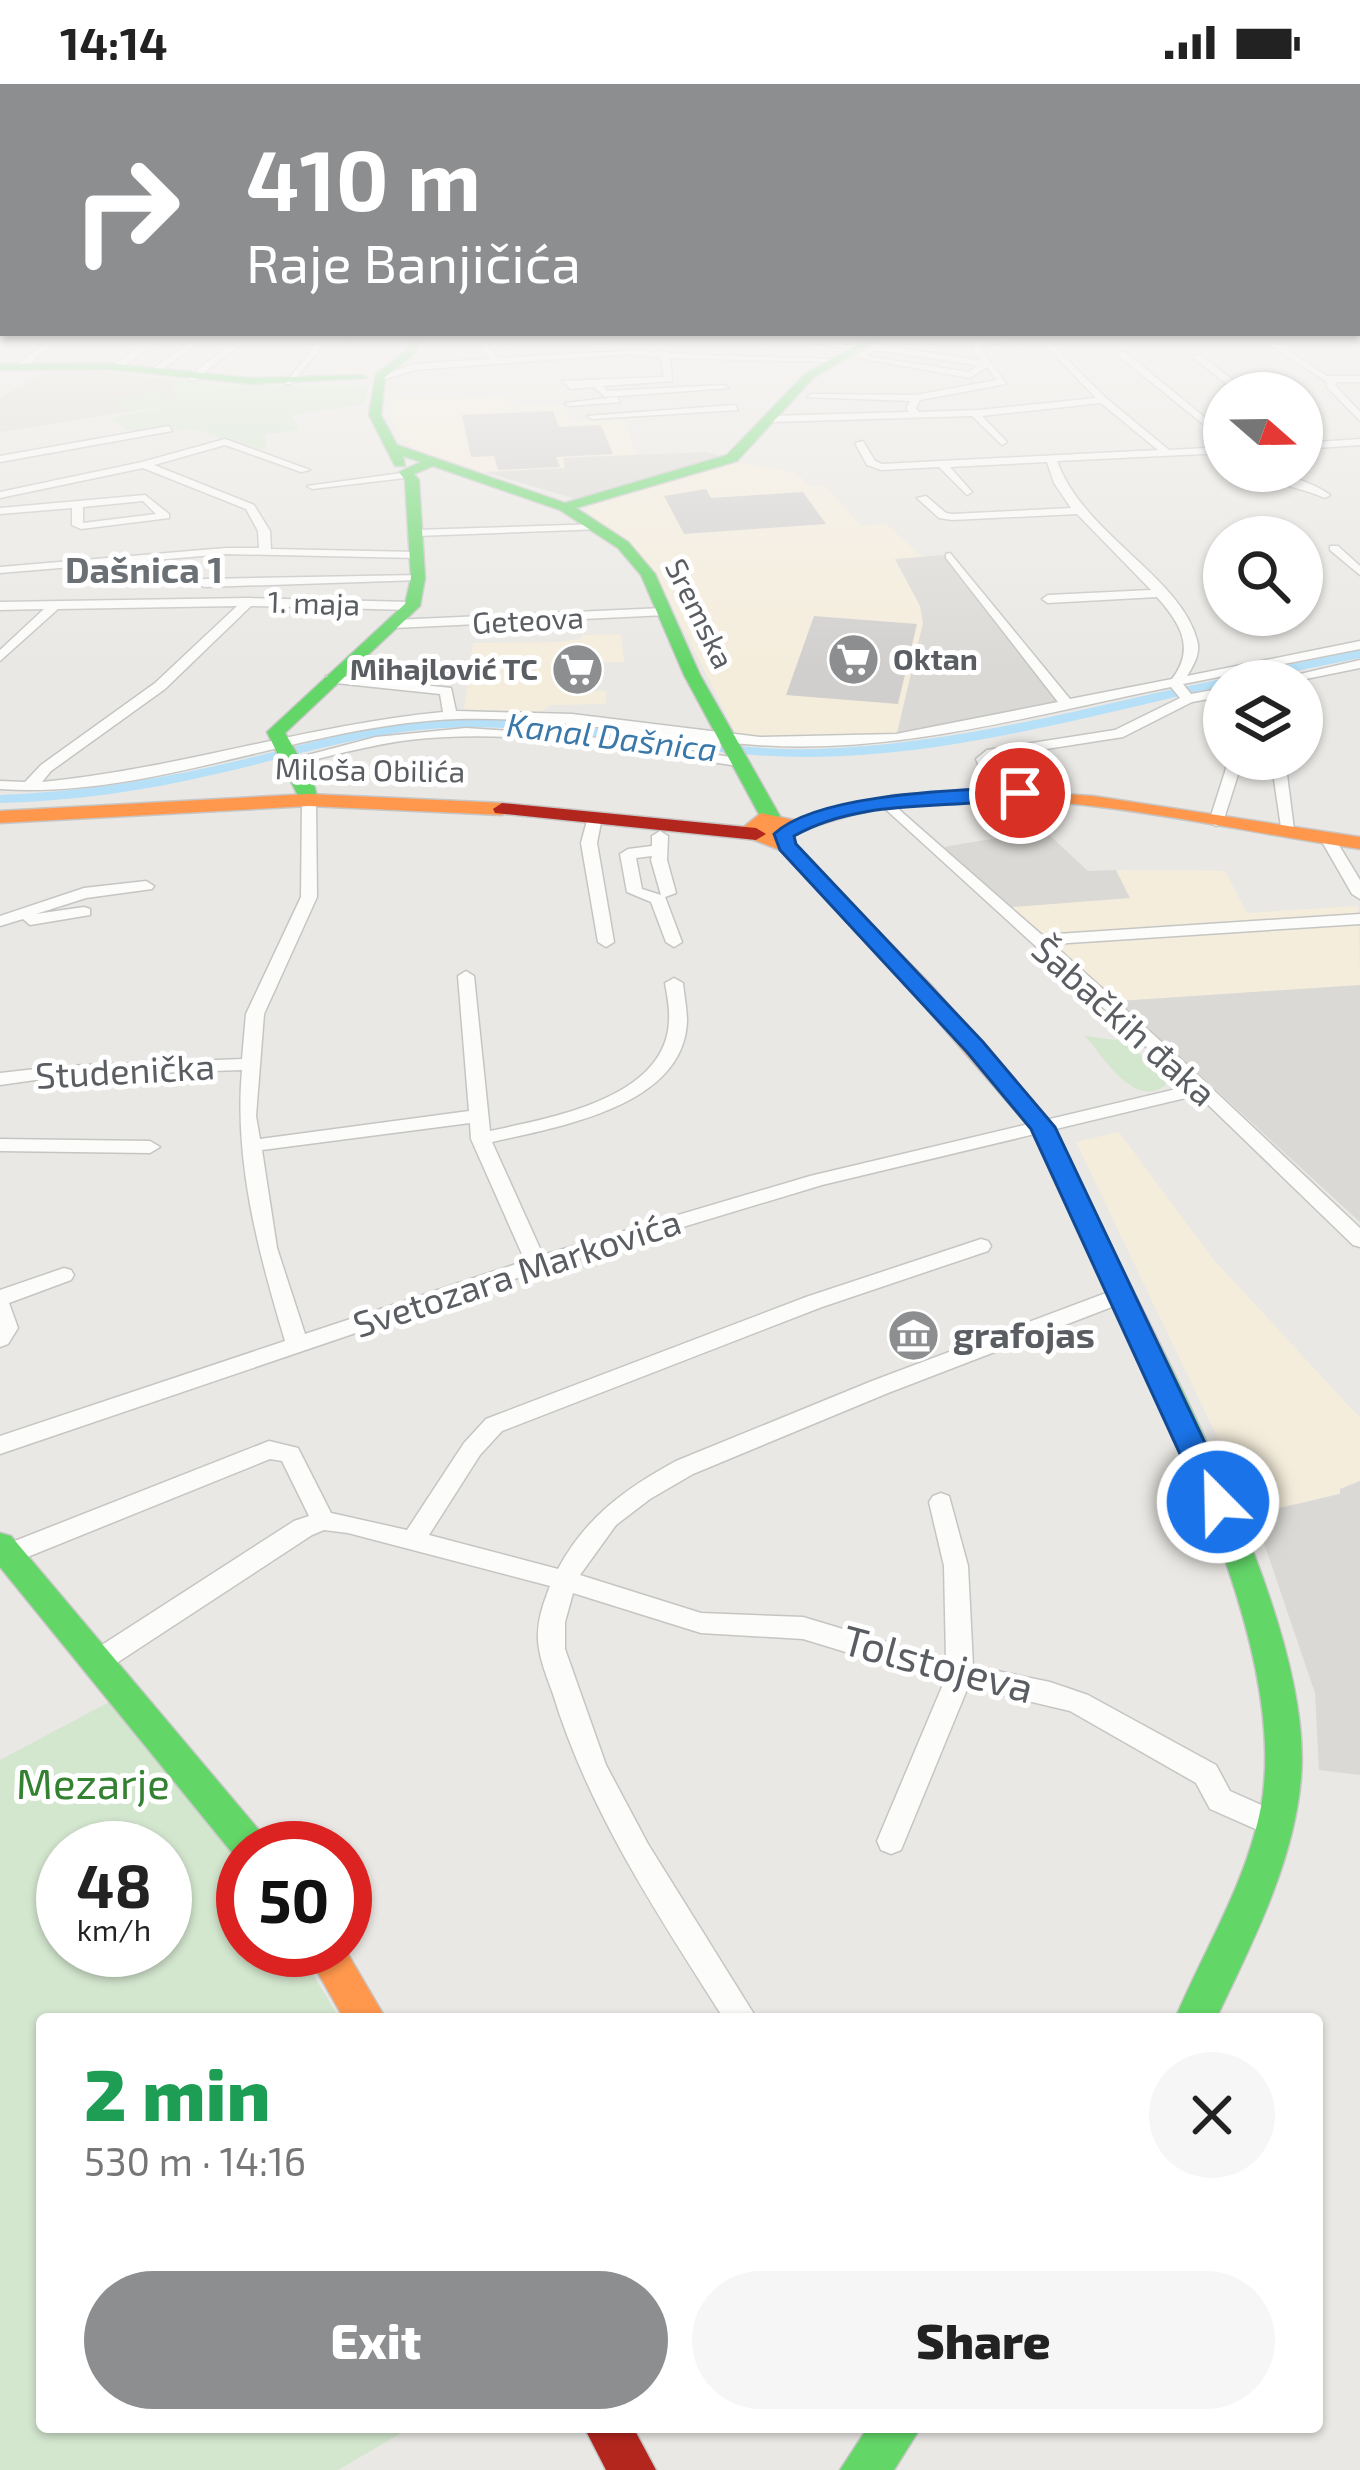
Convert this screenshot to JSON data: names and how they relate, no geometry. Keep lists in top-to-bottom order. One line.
{"streets":{"main road":["Sremska","Miloša Obilića"],"street":["1. maja","Geteova","Šabačkih đaka","Studenička","Svetozara Markovića","Tolstojeva"]},"crossings":[["1. maja","Geteova"],["Sremska","Geteova"],["Sremska","Miloša Obilića"],["Sremska","Svetozara Markovića"],["Sremska","Tolstojeva"],["Miloša Obilića","Šabačkih đaka"],["Šabačkih đaka","Svetozara Markovića"]],"districts":["Dašnica 1"],"water":["Kanal Dašnica"],"parks":["Mezarje"],"places":{"supermarket":["Oktan","Mihajlović TC"],"museum":["grafojas"]},"north":"right","page":{"status":"14:14","turn":["410 m","Raje Banjičića"],"speed":"48 km/h","limit":"50","heading":["2 min","530 m · 14:16"],"buttons":["Exit","Share"]}}
